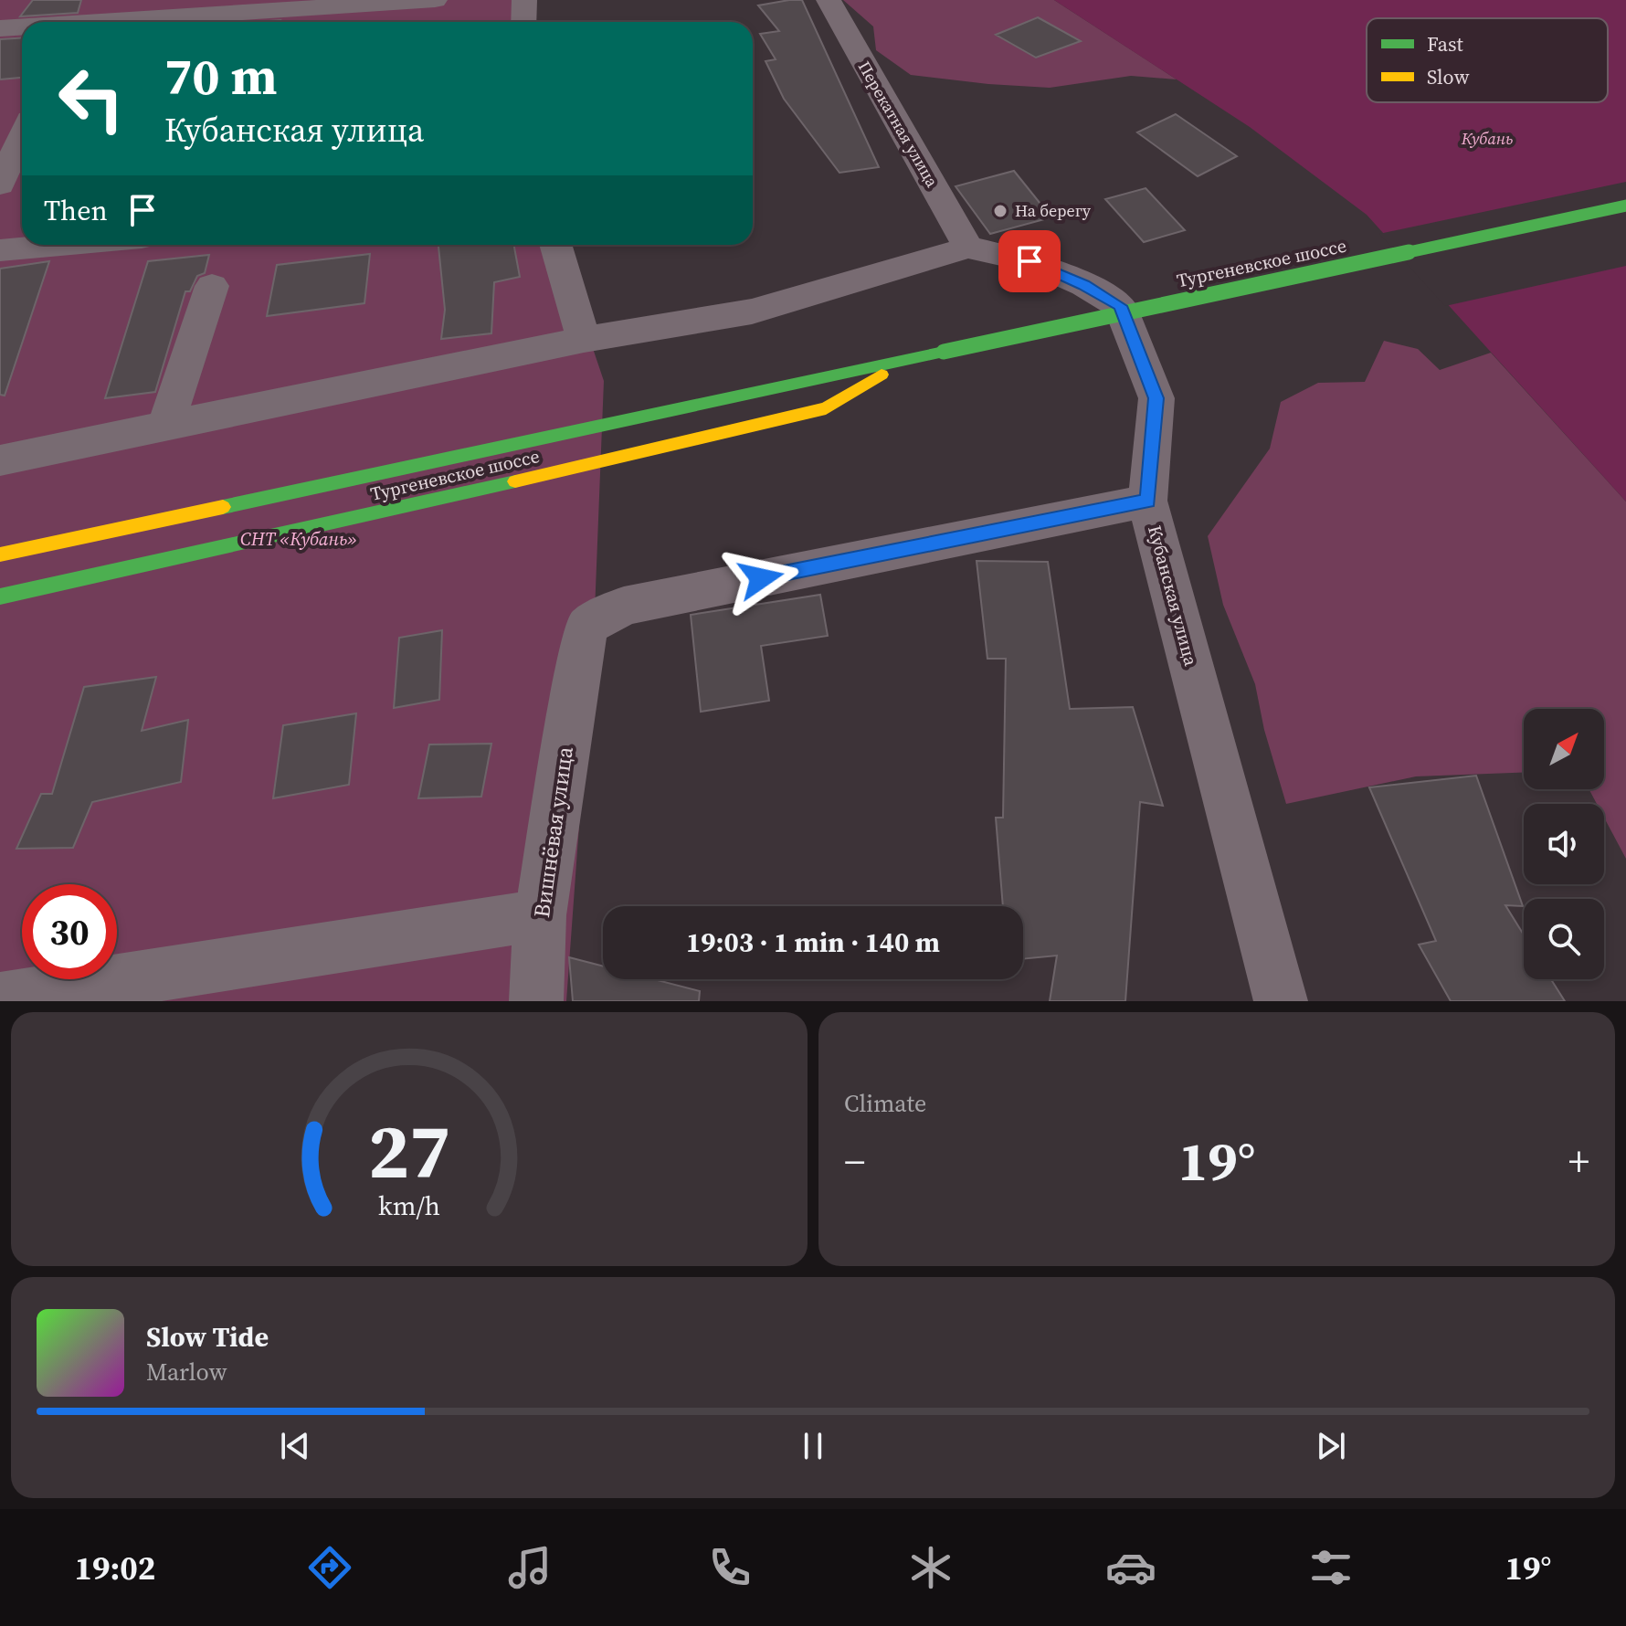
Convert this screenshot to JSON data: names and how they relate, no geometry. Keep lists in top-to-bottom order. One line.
{"streets":{"highway":["Тургеневское шоссе"],"street":["Перекатная улица","Кубанская улица","Вишнёвая улица"]},"crossings":[["Перекатная улица","Кубанская улица"],["Кубанская улица","Вишнёвая улица"]],"water":["Кубань"],"parks":["СНТ «Кубань»"],"places":["На берегу"],"legend":["Fast","Slow"],"north":"top right","page":{"turn":["70 m","Кубанская улица"],"then":"Then","limit":"30","trip":"19:03 · 1 min · 140 m","tile":"Climate","heat":["−","19°","+"],"song":["Slow Tide","Marlow"],"tabs":["19:02","19°"],"gauge":["27","km/h"]}}
